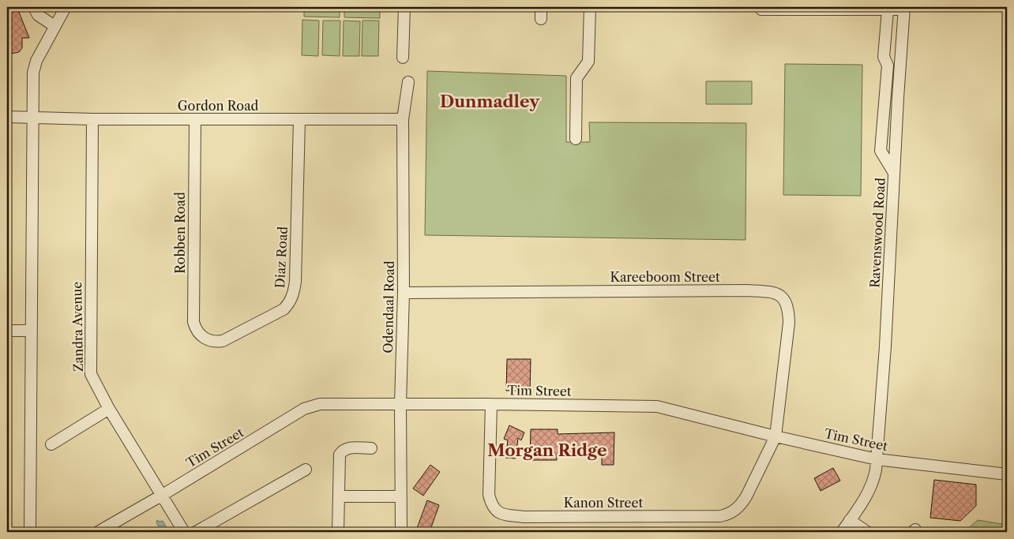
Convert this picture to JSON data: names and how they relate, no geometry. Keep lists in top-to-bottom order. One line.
{"streets":{"street":["Gordon Road","Robben Road","Ravenswood Road","Diaz Road","Kareeboom Street","Odendaal Road","Zandra Avenue","Tim Street","Kanon Street"]},"crossings":[["Gordon Road","Robben Road"],["Gordon Road","Diaz Road"],["Gordon Road","Odendaal Road"],["Gordon Road","Zandra Avenue"],["Robben Road","Diaz Road"],["Ravenswood Road","Tim Street"],["Kareeboom Street","Odendaal Road"],["Kareeboom Street","Tim Street"],["Kareeboom Street","Kanon Street"],["Odendaal Road","Tim Street"],["Zandra Avenue","Tim Street"],["Tim Street","Kanon Street"]],"districts":["Dunmadley","Morgan Ridge"]}
